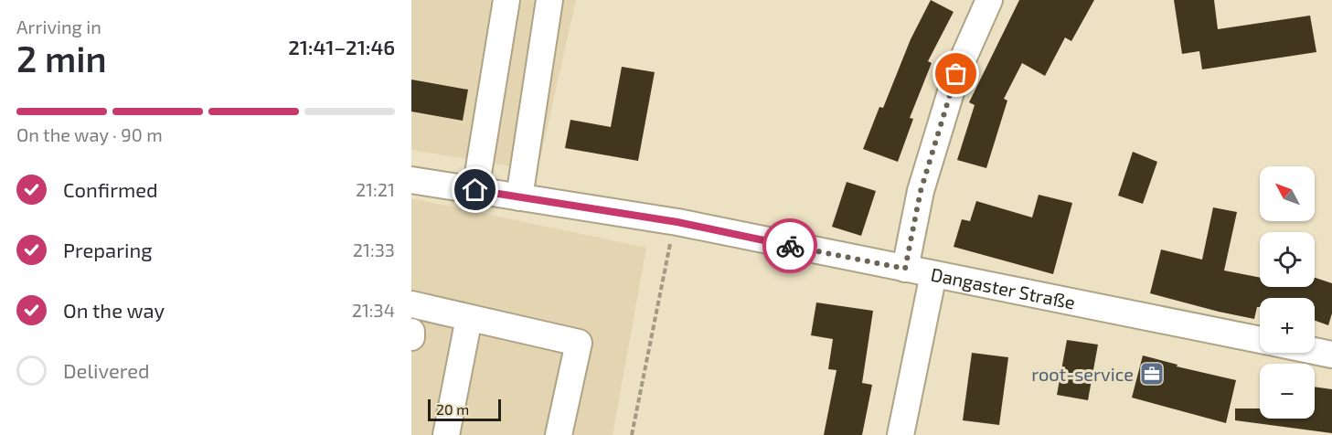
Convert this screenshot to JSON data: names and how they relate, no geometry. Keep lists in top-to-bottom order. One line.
{"streets":{"street":["Dangaster Straße"]},"places":{"office":["root-service"]},"scale_bar":"20 m","north":"top left","page":{"heading":["2 min","Arriving in","21:41–21:46"],"bar":"On the way · 90 m","list":[["Confirmed","21:21"],["Preparing","21:33"],["On the way","21:34"],"Delivered"],"map_buttons":["+","−"],"scale":"20 m"}}
